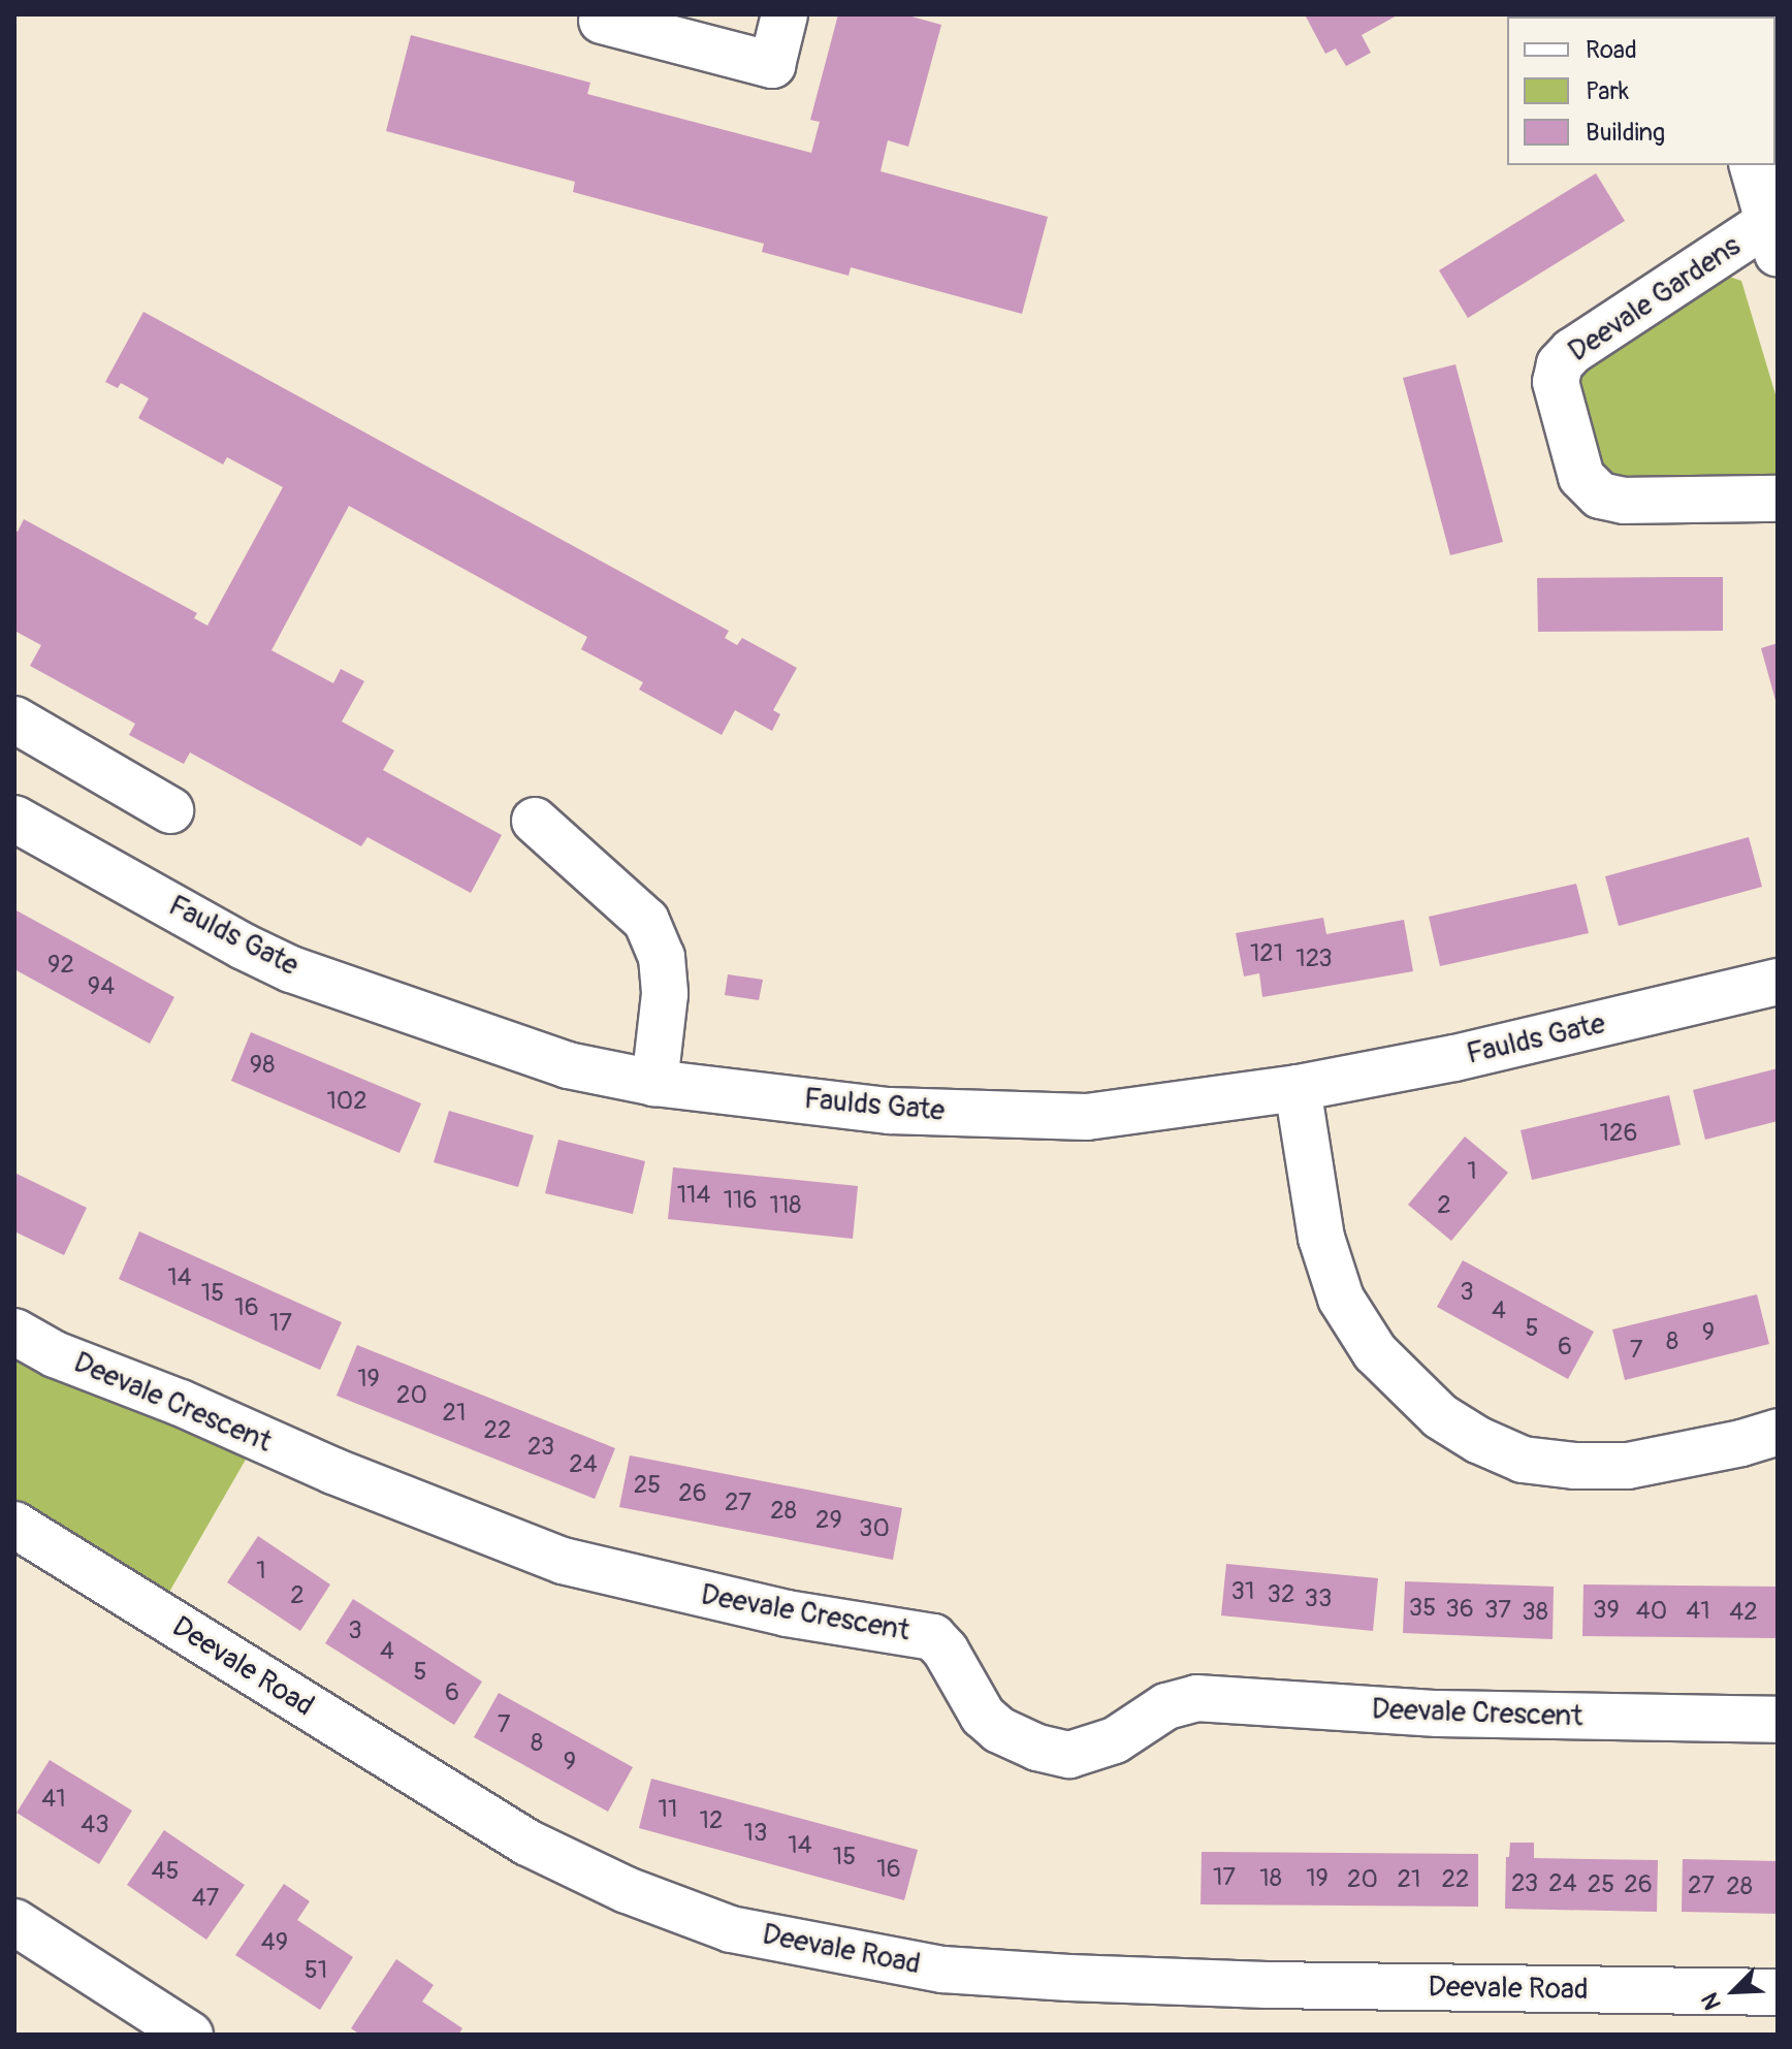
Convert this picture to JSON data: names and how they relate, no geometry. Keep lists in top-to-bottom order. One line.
{"streets":{"street":["Deevale Gardens","Faulds Gate","Deevale Crescent","Deevale Road"]},"house_numbers":["121","123","92","94","98","102","126","1","114","116","118","2","14","3","15","16","4","17","5","9","8","6","7","19","20","21","22","23","24","25","26","27","28","29","30","1","31","32","2","33","35","36","37","39","40","41","38","42","3","4","5","6","7","8","9","41","11","12","43","13","14","15","16","45","17","18","19","20","21","22","23","24","25","26","27","28","47","49","51"],"legend":["Road","Park","Building"],"north":"bottom left"}
